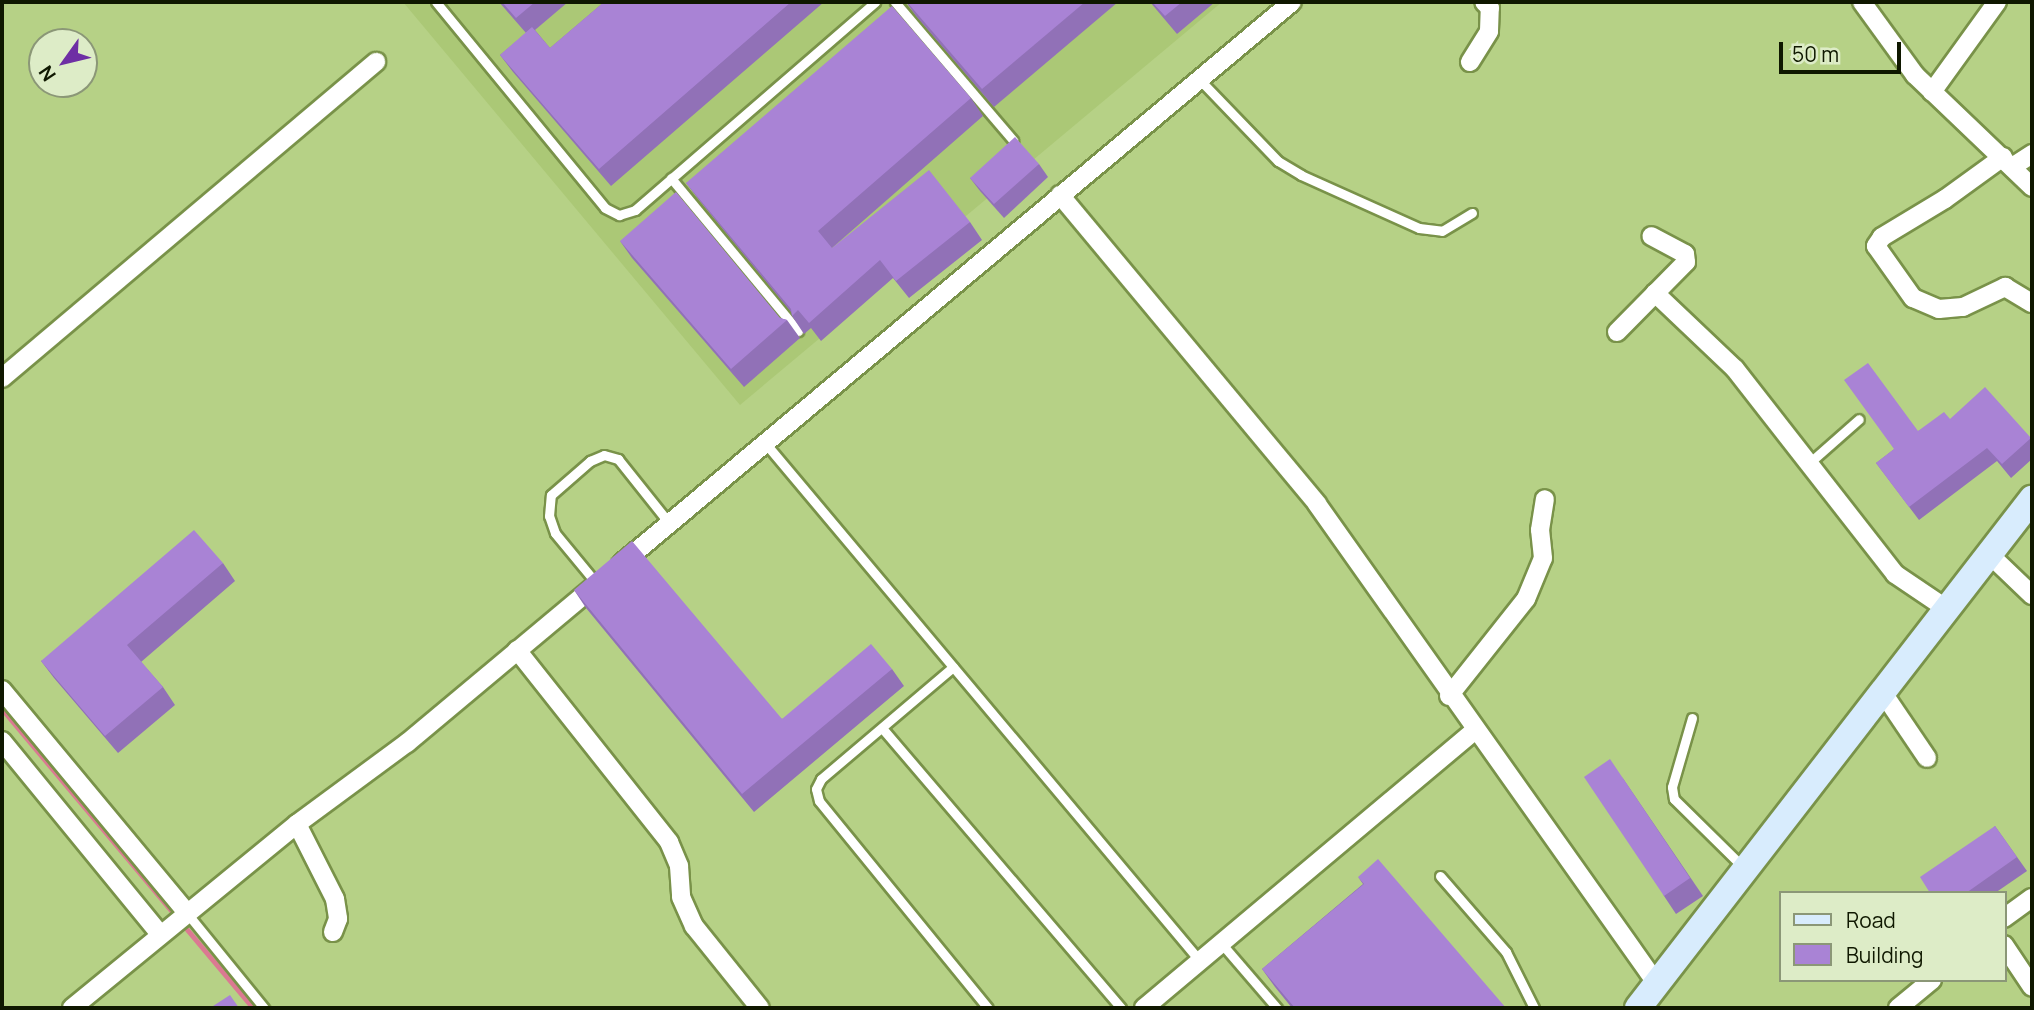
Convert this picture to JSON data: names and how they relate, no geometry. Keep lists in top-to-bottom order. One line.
{"legend":["Road","Building"],"scale_bar":"50 m","north":"bottom left"}
